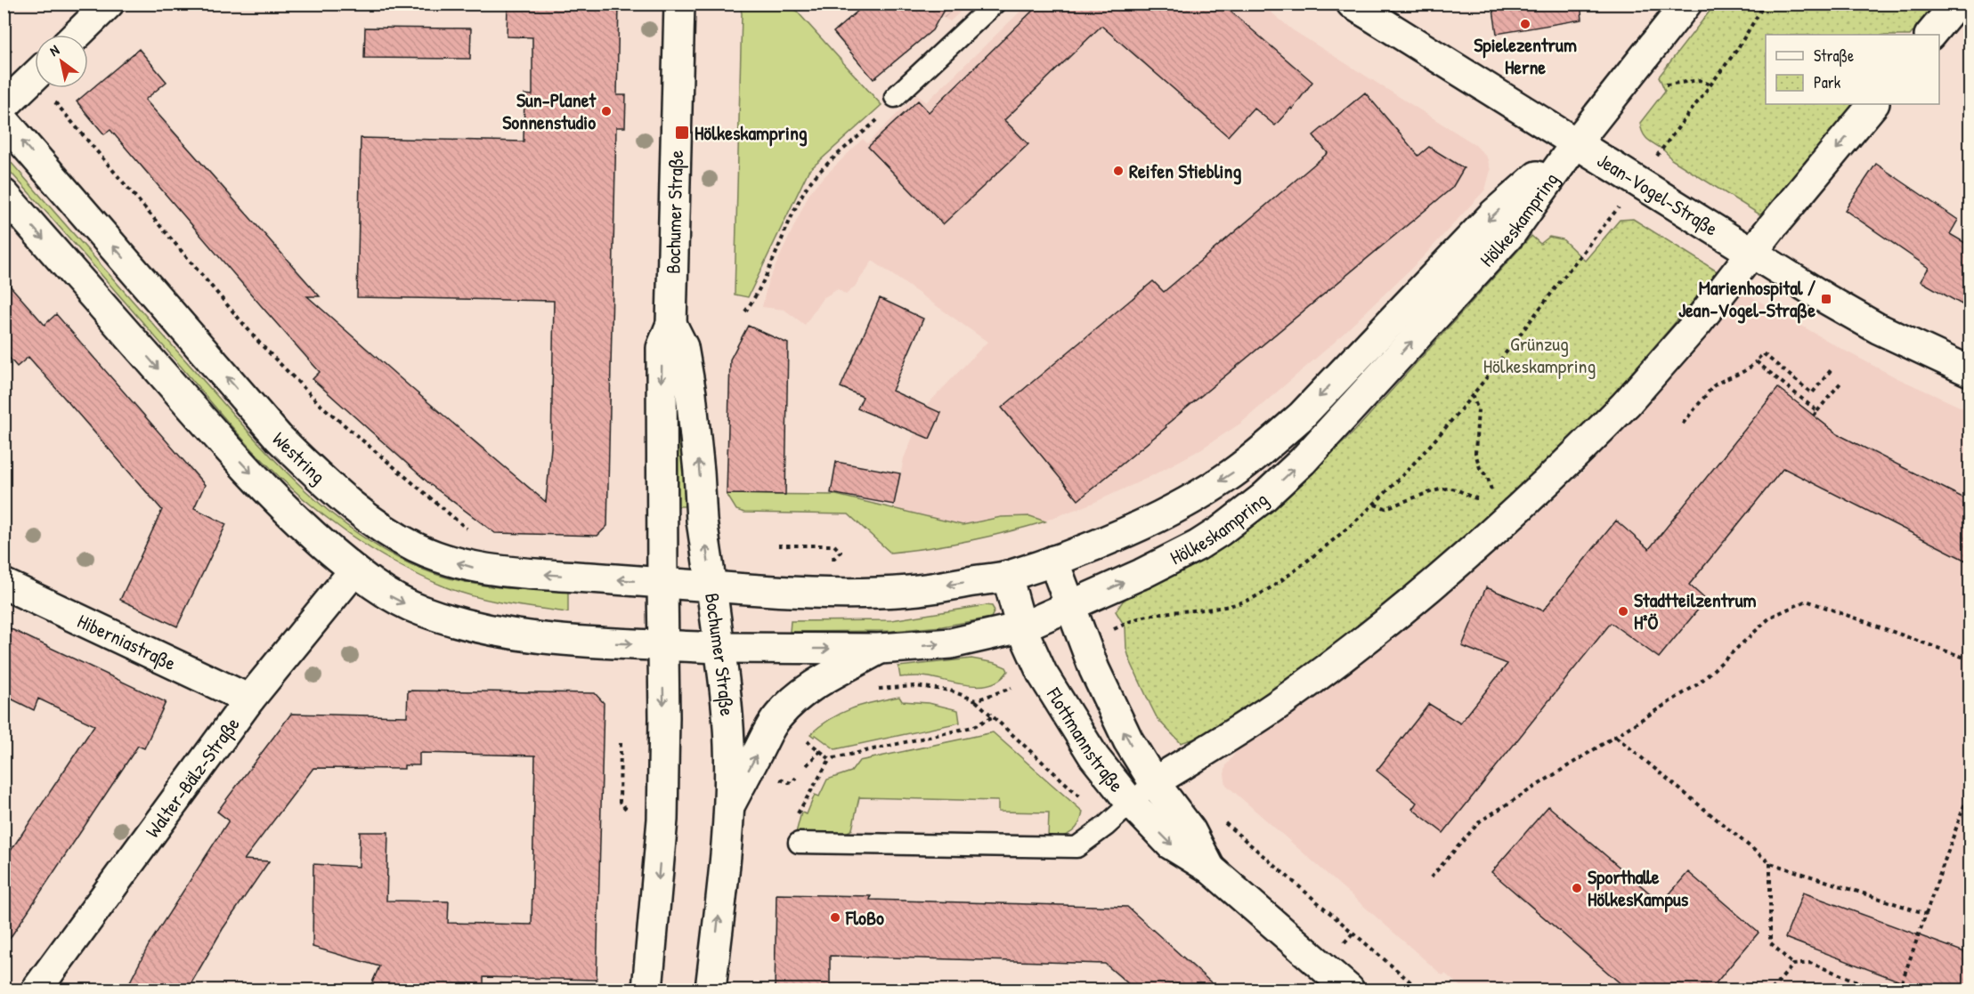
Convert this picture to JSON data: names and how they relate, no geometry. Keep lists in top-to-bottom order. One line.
{"streets":{"street":["Jean-Vogel-Straße","Bochumer Straße","Hölkeskampring","Westring","Hiberniastraße","Flottmannstraße","Walter-Bälz-Straße"]},"crossings":[["Jean-Vogel-Straße","Hölkeskampring"],["Bochumer Straße","Hölkeskampring"],["Bochumer Straße","Westring"],["Hölkeskampring","Westring"],["Hölkeskampring","Flottmannstraße"],["Hiberniastraße","Walter-Bälz-Straße"]],"parks":["Grünzug Hölkeskampring"],"places":{"other":["Spielezentrum Herne","Sun-Planet Sonnenstudio","Reifen Stiebling","Stadtteilzentrum H²Ö","Sporthalle HölkesKampus","FloBo"],"transit":["Hölkeskampring","Marienhospital / Jean-Vogel-Straße"]},"legend":["Straße","Park"],"north":"top left"}
